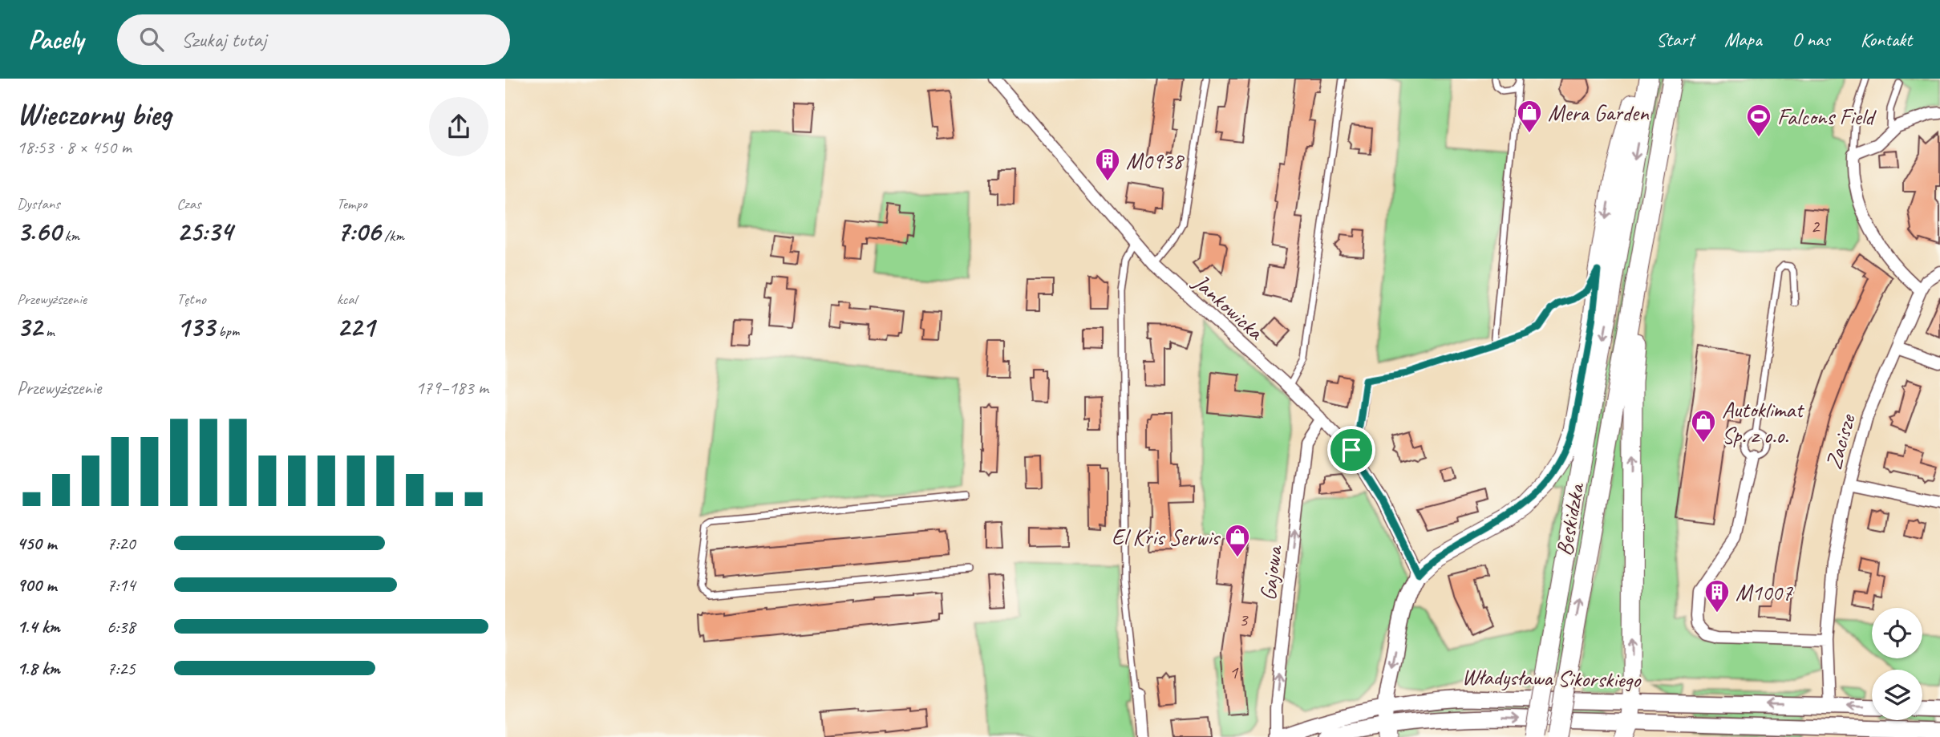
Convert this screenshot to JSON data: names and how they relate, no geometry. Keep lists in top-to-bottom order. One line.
{"streets":{"main road":["Beskidzka"],"street":["Jankowicka","Zacisze","Gajowa","Władysława Sikorskiego"]},"crossings":[["Jankowicka","Gajowa"],["Zacisze","Władysława Sikorskiego"],["Gajowa","Władysława Sikorskiego"]],"one_way":["Gajowa"],"places":{"shop":["Mera Garden","Autoklimat Sp. z o.o.","El Kris Serwis"],"sports":["Falcons Field"],"building":["M0938","M1007"]},"house_numbers":["2","3","1"],"page":{"header":"Pacely","search":"Szukaj tutaj","nav":["Start","Mapa","O nas","Kontakt"],"heading":["Wieczorny bieg","18:53 · 8 × 450 m"],"stats":[["Dystans","3.60 km"],["Czas","25:34"],["Tempo","7:06 /km"],["Przewyższenie","32 m"],["Tętno","133 bpm"],["kcal","221"]],"chart":["Przewyższenie","179–183 m"],"list":[{"name":"450 m","note":"7:20"},{"name":"900 m","note":"7:14"},{"name":"1.4 km","note":"6:38"},{"name":"1.8 km","note":"7:25"}]}}
